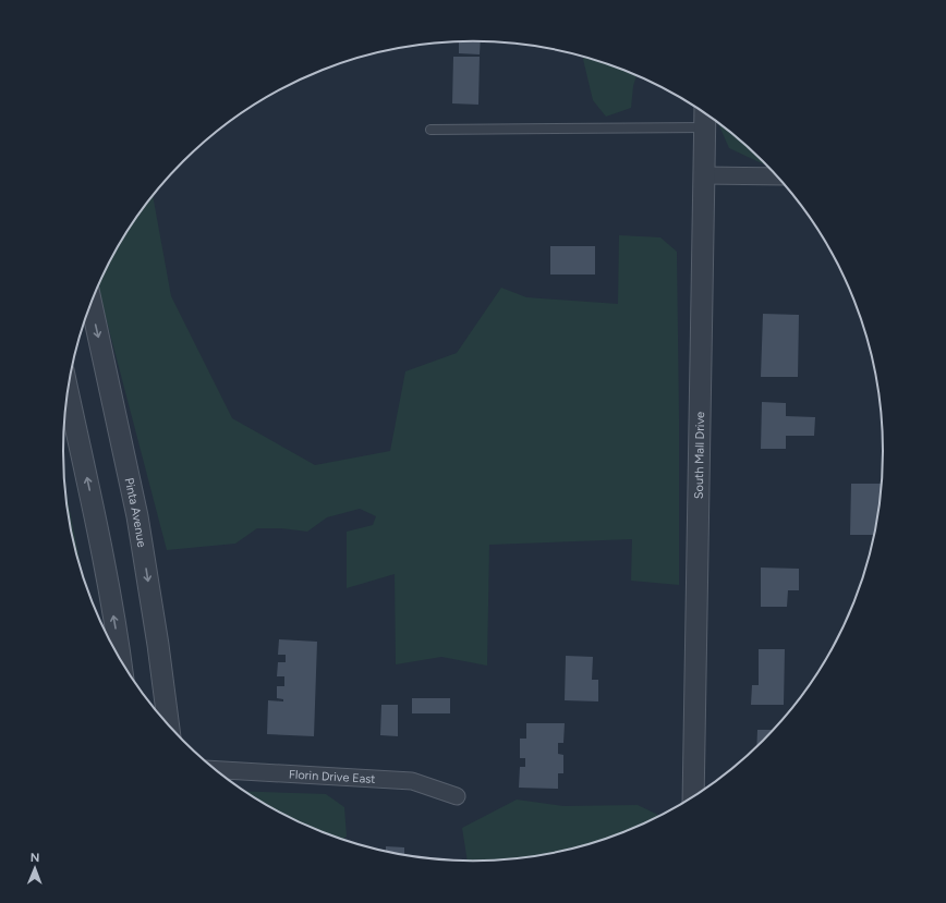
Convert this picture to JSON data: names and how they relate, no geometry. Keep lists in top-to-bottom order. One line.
{"streets":{"street":["South Mall Drive","Pinta Avenue","Florin Drive East"]},"north":"top"}
